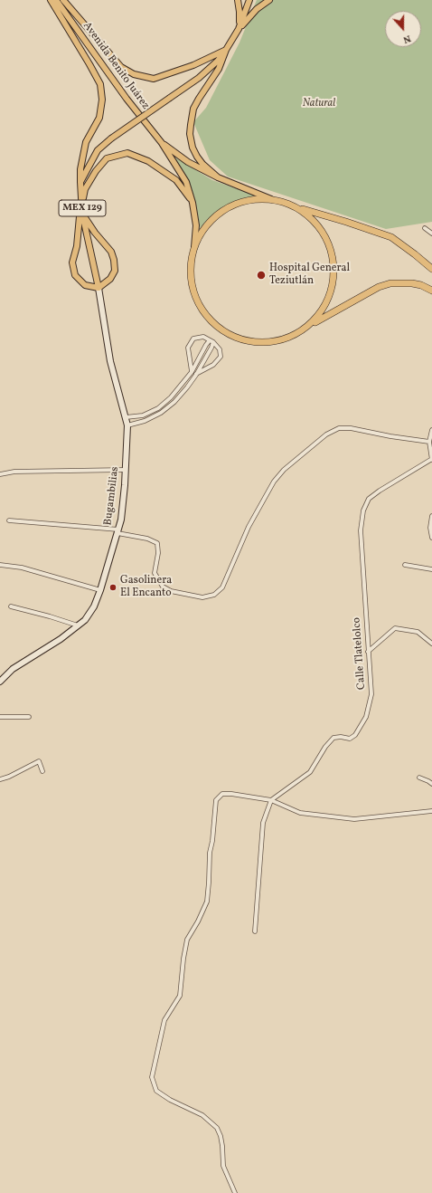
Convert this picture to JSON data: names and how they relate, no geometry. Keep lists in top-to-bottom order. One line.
{"streets":{"main road":["Avenida Benito Juárez","MEX 129","Bugambilias"],"street":["Calle Tlatelolco"]},"crossings":[["MEX 129","Bugambilias"]],"parks":["Natural"],"places":["Hospital General Teziutlán","Gasolinera El Encanto"],"north":"bottom"}
